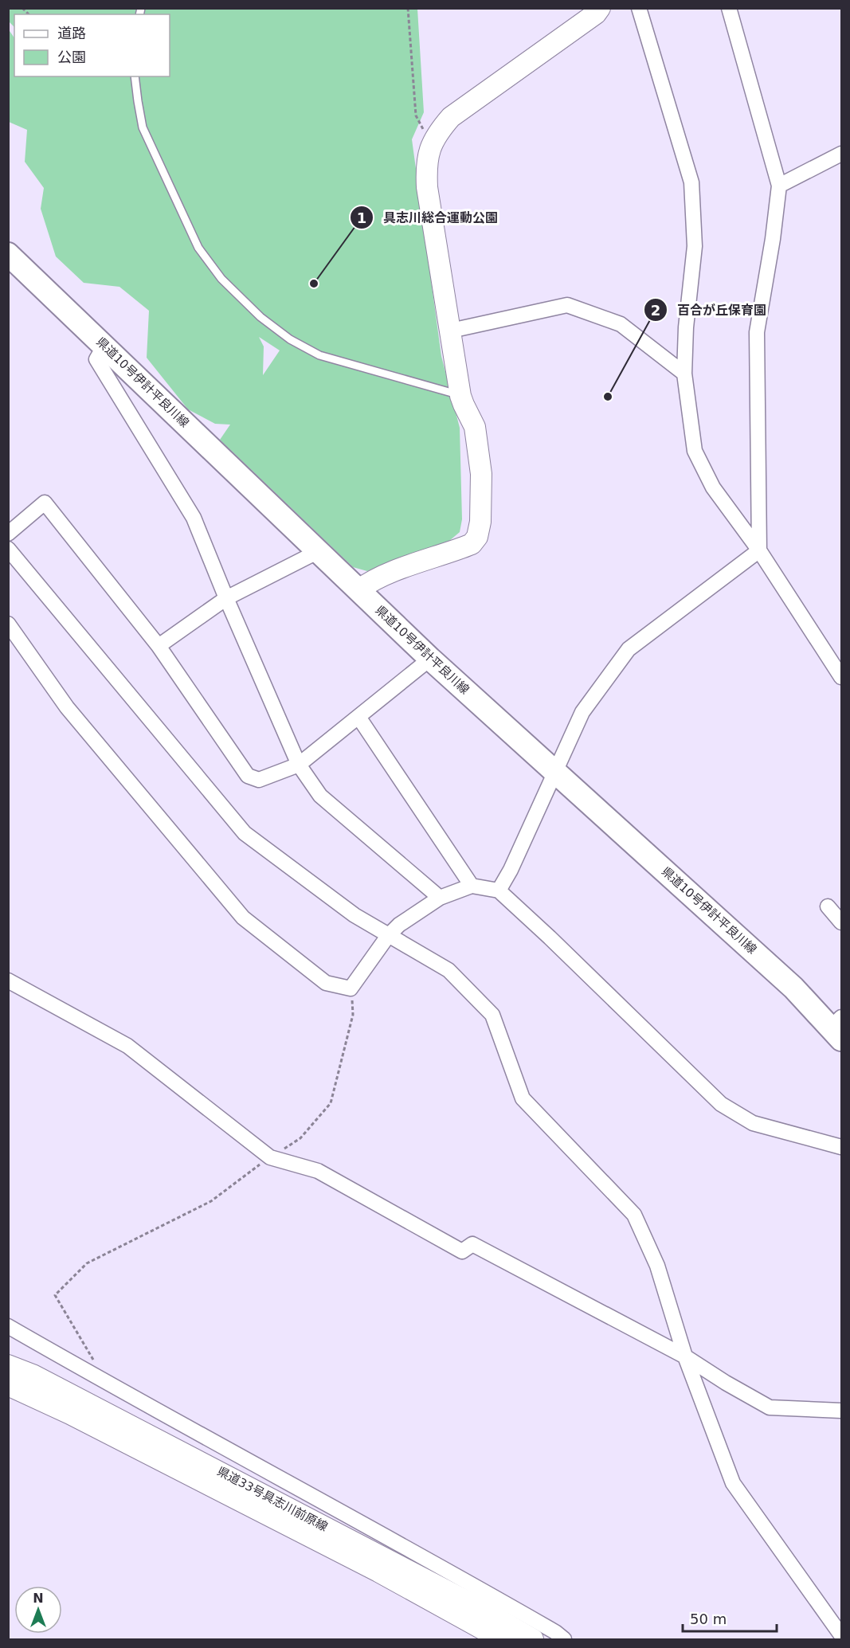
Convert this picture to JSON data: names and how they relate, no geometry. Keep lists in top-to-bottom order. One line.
{"streets":{"main road":["県道10号伊計平良川線","県道33号具志川前原線"]},"places":["具志川総合運動公園","百合が丘保育園"],"legend":["道路","公園"],"scale_bar":"50 m","north":"top"}
